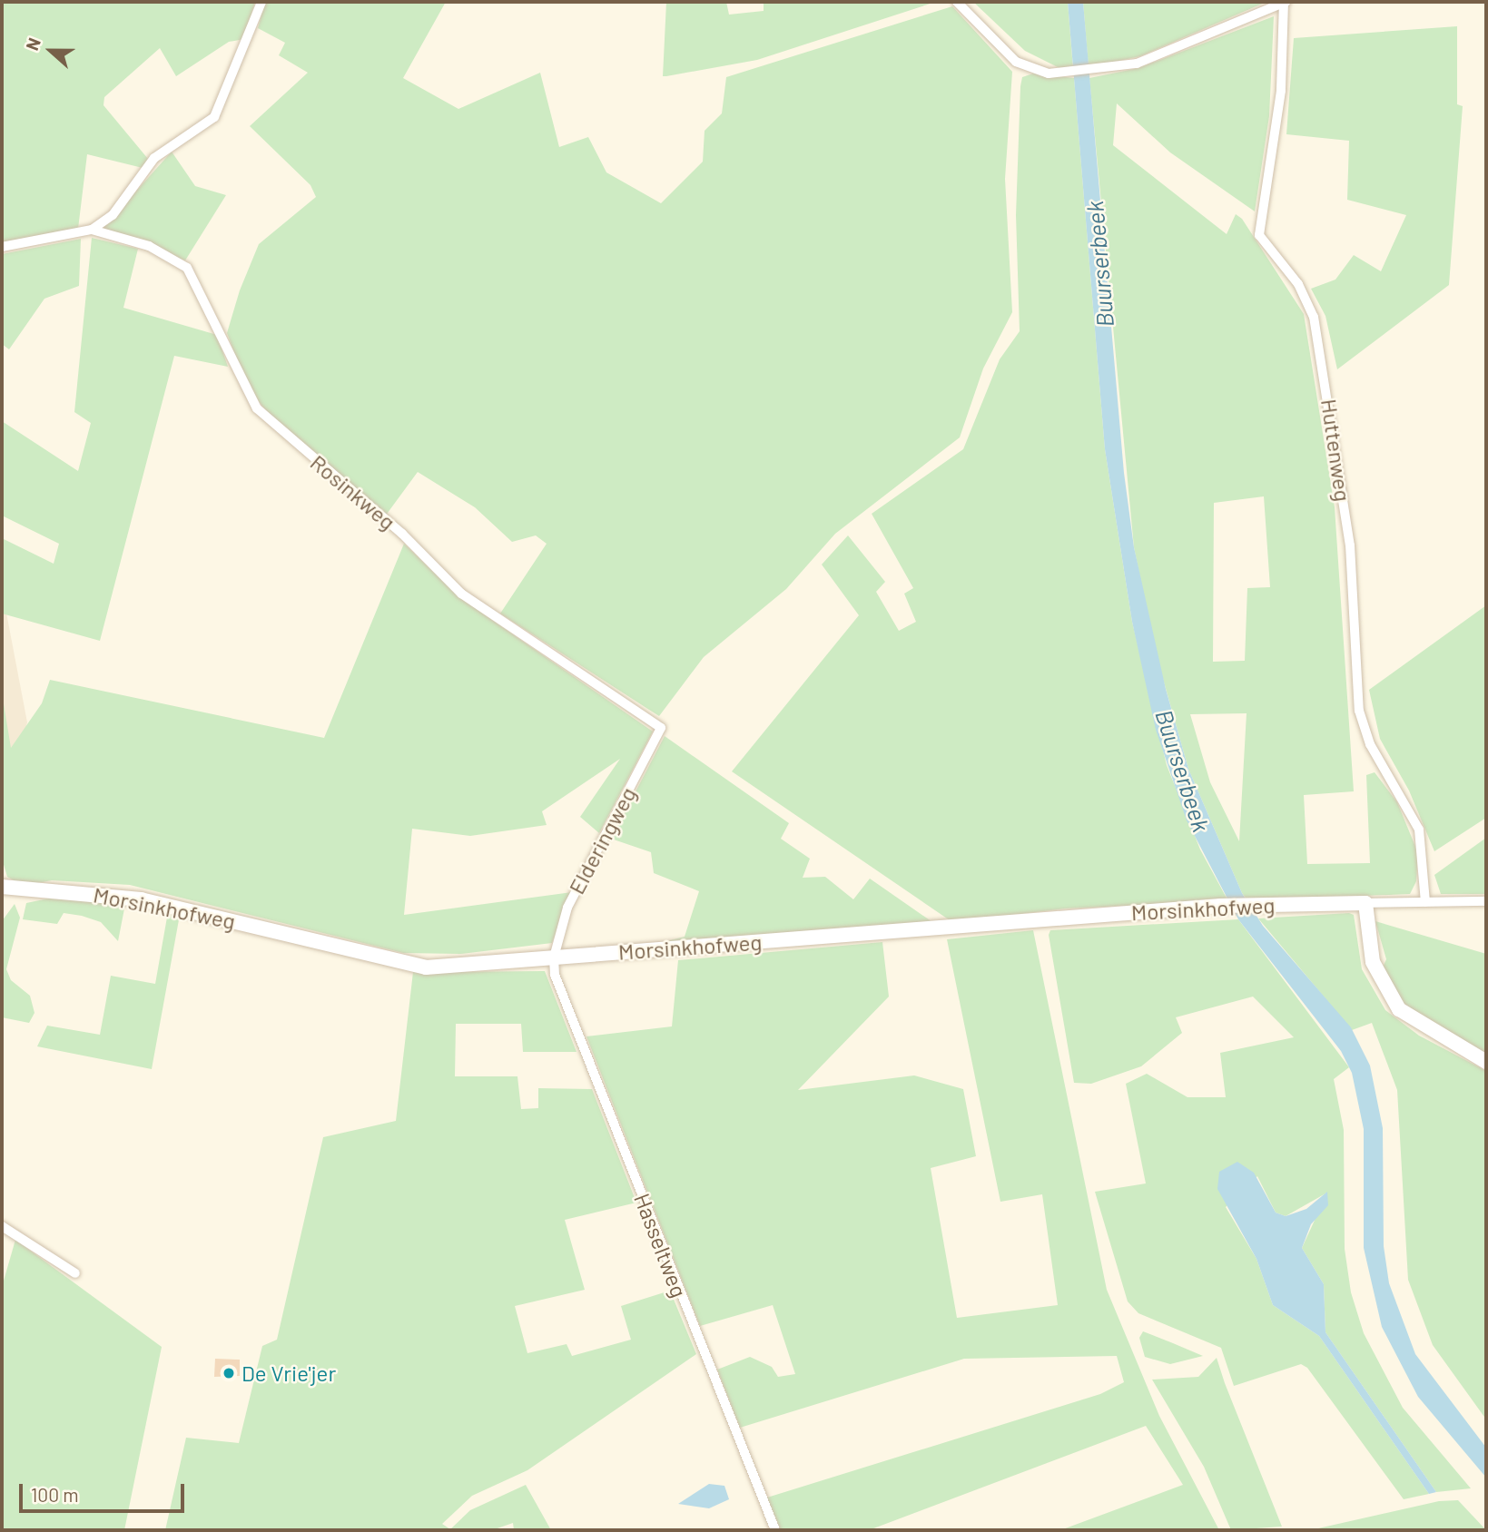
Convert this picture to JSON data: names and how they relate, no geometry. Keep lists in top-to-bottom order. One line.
{"streets":{"street":["Huttenweg","Rosinkweg","Elderingweg","Morsinkhofweg","Hasseltweg"]},"crossings":[["Rosinkweg","Elderingweg"],["Elderingweg","Morsinkhofweg"],["Elderingweg","Hasseltweg"],["Morsinkhofweg","Hasseltweg"]],"water":["Buurserbeek"],"places":["De Vrie'jer"],"scale_bar":"100 m","north":"left"}
